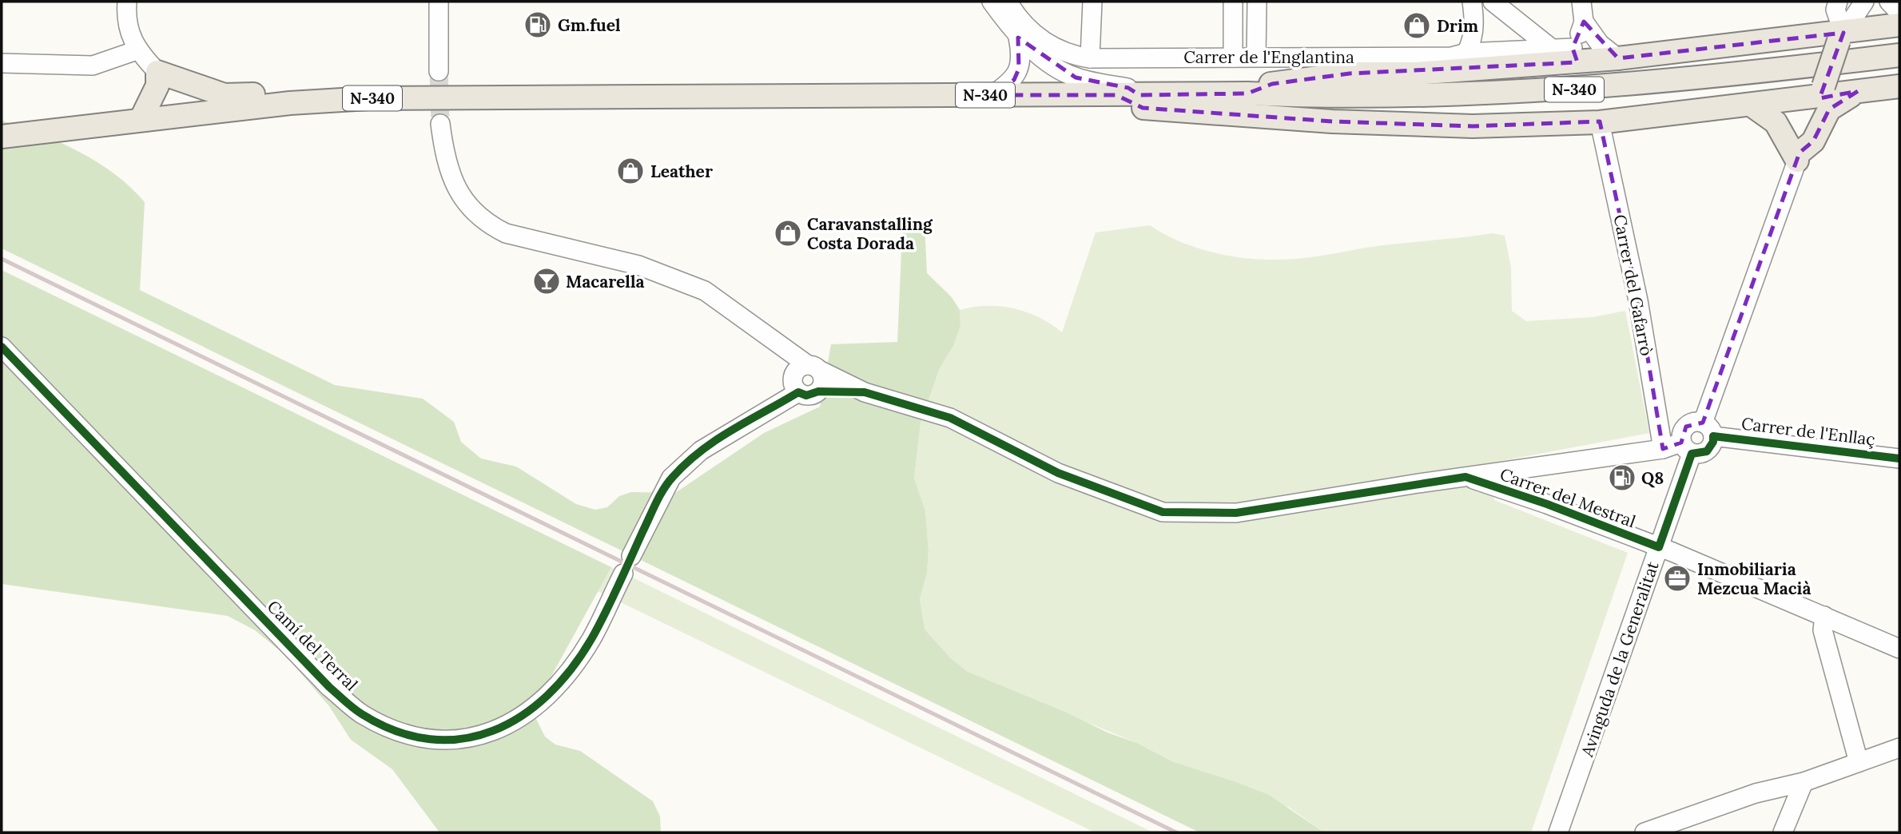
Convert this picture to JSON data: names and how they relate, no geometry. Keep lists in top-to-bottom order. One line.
{"streets":{"main road":["N-340"],"street":["Carrer de l'Englantina","Carrer del Gafarrò","Carrer de l'Enllaç","Carrer del Mestral","Camí del Terral","Avinguda de la Generalitat"]},"crossings":[["Carrer de l'Enllaç","Avinguda de la Generalitat"],["Carrer del Mestral","Avinguda de la Generalitat"]],"places":{"fuel station":["Gm.fuel","Q8"],"shop":["Drim","Leather","Caravanstalling Costa Dorada"],"bar":["Macarella"],"office":["Inmobiliaria Mezcua Macià"]}}
